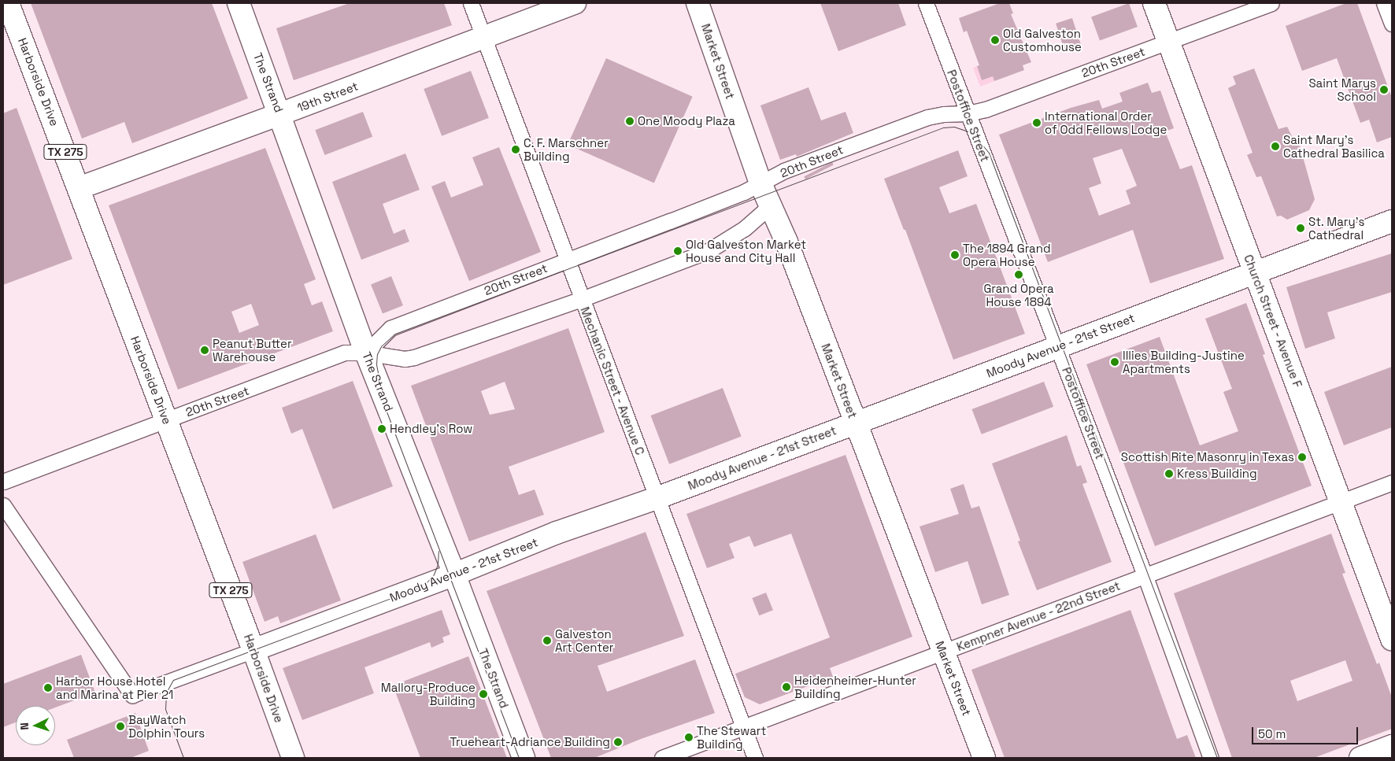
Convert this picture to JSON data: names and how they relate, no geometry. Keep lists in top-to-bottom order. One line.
{"streets":{"main road":["Market Street","Harborside Drive","The Strand","19th Street","TX 275","Church Street - Avenue F","Moody Avenue - 21st Street"],"street":["20th Street","Postoffice Street","Mechanic Street - Avenue C","Kempner Avenue - 22nd Street"]},"crossings":[["Market Street","20th Street"],["Market Street","Moody Avenue - 21st Street"],["Market Street","Kempner Avenue - 22nd Street"],["20th Street","Harborside Drive"],["20th Street","The Strand"],["20th Street","Postoffice Street"],["20th Street","Church Street - Avenue F"],["20th Street","Mechanic Street - Avenue C"],["Harborside Drive","19th Street"],["Harborside Drive","Moody Avenue - 21st Street"],["The Strand","19th Street"],["The Strand","Moody Avenue - 21st Street"],["19th Street","Mechanic Street - Avenue C"],["Postoffice Street","Moody Avenue - 21st Street"],["Postoffice Street","Kempner Avenue - 22nd Street"],["Church Street - Avenue F","Moody Avenue - 21st Street"],["Church Street - Avenue F","Kempner Avenue - 22nd Street"],["Moody Avenue - 21st Street","Mechanic Street - Avenue C"],["Mechanic Street - Avenue C","Kempner Avenue - 22nd Street"]],"places":["Old Galveston Customhouse","Saint Marys School","One Moody Plaza","International Order of Odd Fellows Lodge","Saint Mary's Cathedral Basilica","C. F. Marschner Building","St. Mary's Cathedral","Old Galveston Market House and City Hall","The 1894 Grand Opera House","Grand Opera House 1894","Peanut Butter Warehouse","Illies Building-Justine Apartments","Hendley's Row","Scottish Rite Masonry in Texas","Kress Building","Galveston Art Center","Heidenheimer-Hunter Building","Harbor House Hotel and Marina at Pier 21","Mallory-Produce Building","BayWatch Dolphin Tours","The Stewart Building","Trueheart-Adriance Building"],"scale_bar":"50 m","north":"left"}
